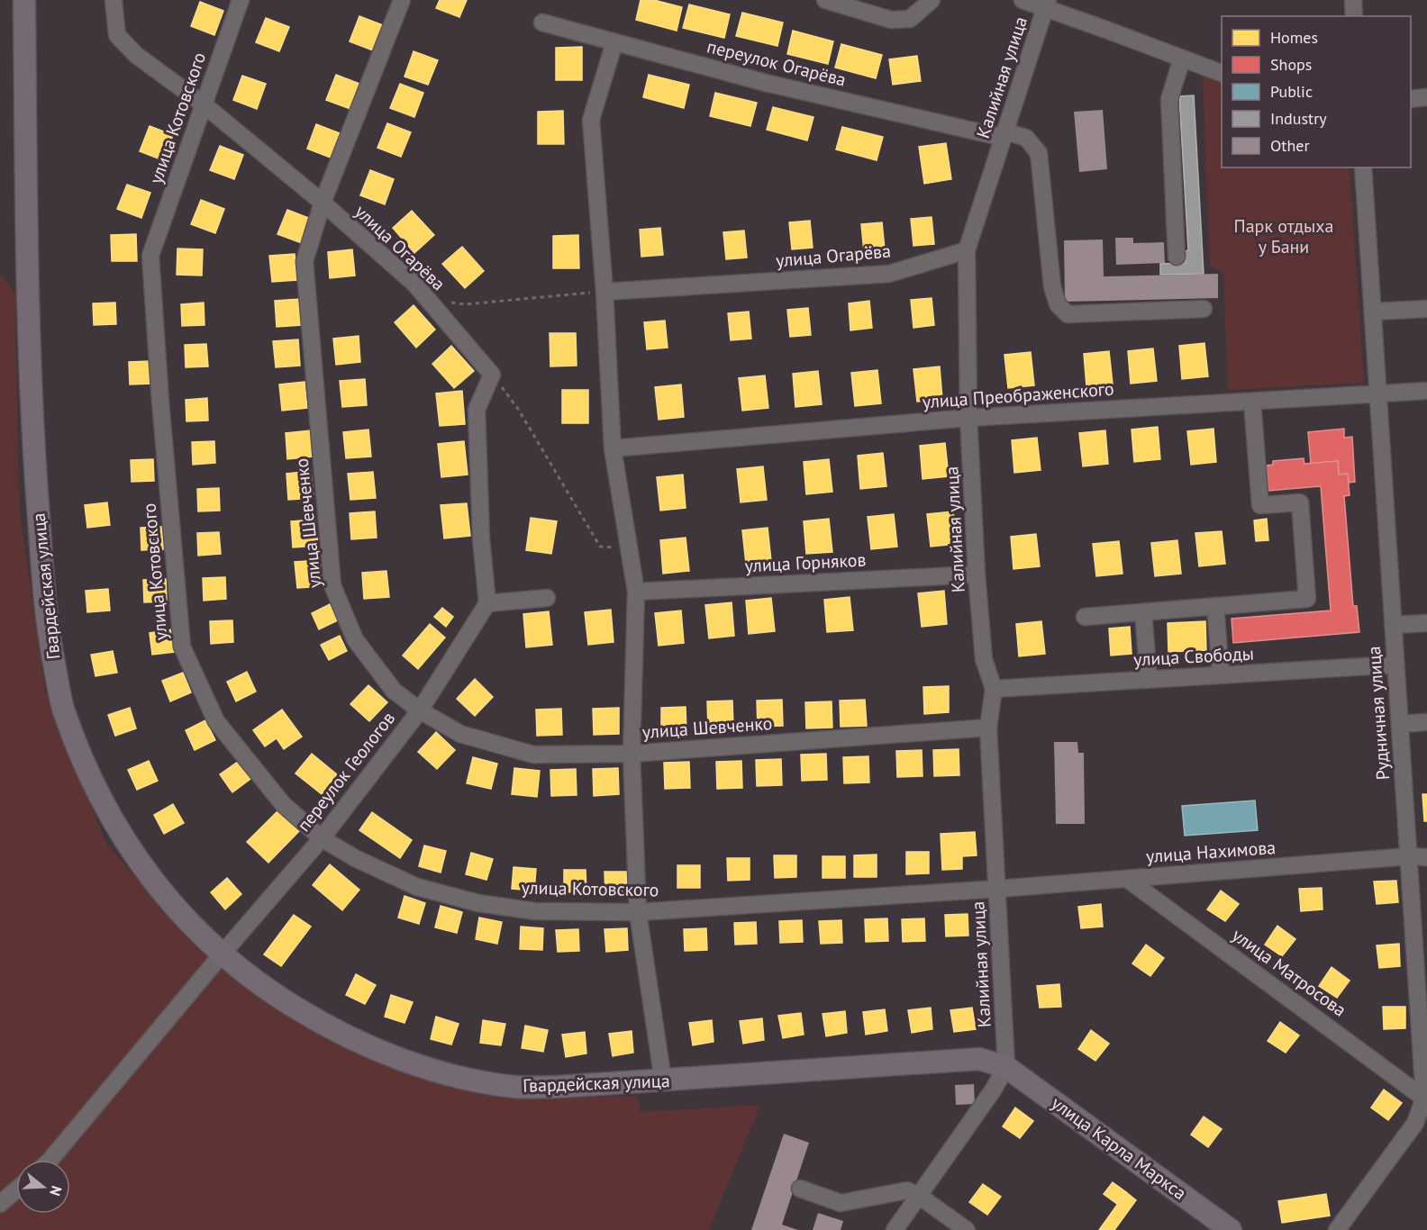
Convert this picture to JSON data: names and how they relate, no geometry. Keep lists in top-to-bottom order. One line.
{"streets":{"main road":["Гвардейская улица","улица Карла Маркса"],"street":["переулок Огарёва","Калийная улица","улица Котовского","улица Огарёва","улица Преображенского","улица Шевченко","улица Горняков","улица Свободы","Рудничная улица","переулок Геологов","улица Нахимова","улица Матросова"]},"crossings":[["переулок Огарёва","Калийная улица"],["Калийная улица","улица Котовского"],["Калийная улица","улица Огарёва"],["Калийная улица","улица Преображенского"],["Калийная улица","улица Шевченко"],["Калийная улица","улица Горняков"],["Калийная улица","Гвардейская улица"],["Калийная улица","улица Свободы"],["Калийная улица","улица Нахимова"],["Калийная улица","улица Карла Маркса"],["улица Котовского","улица Огарёва"],["улица Котовского","переулок Геологов"],["улица Котовского","улица Нахимова"],["улица Огарёва","улица Шевченко"],["улица Преображенского","Рудничная улица"],["улица Шевченко","переулок Геологов"],["Гвардейская улица","переулок Геологов"],["Гвардейская улица","улица Карла Маркса"],["улица Свободы","Рудничная улица"],["Рудничная улица","улица Нахимова"],["Рудничная улица","улица Матросова"],["улица Нахимова","улица Матросова"]],"parks":["Парк отдыха у Бани"],"legend":["Homes","Shops","Public","Industry","Other"],"north":"right"}
